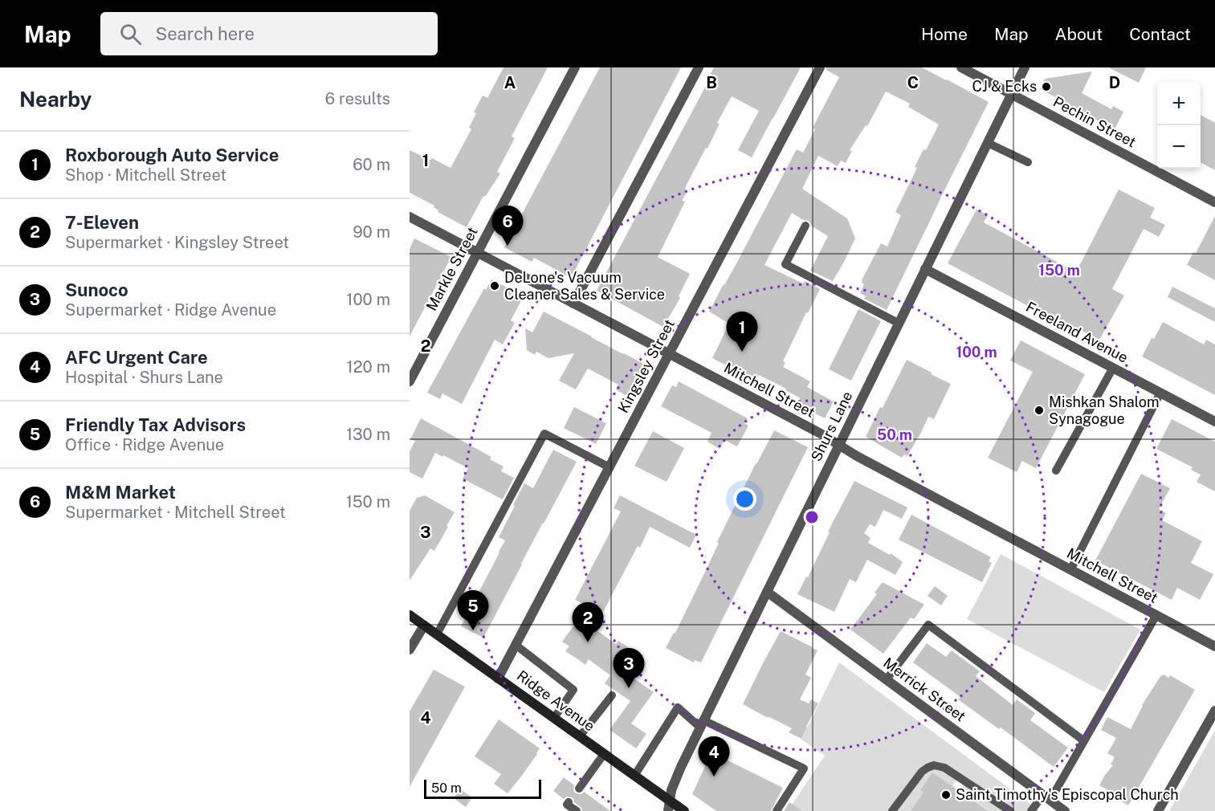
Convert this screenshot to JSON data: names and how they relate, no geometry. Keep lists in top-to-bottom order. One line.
{"streets":{"main road":["Ridge Avenue"],"street":["Pechin Street","Markle Street","Freeland Avenue","Kingsley Street","Mitchell Street","Shurs Lane","Merrick Street"]},"crossings":[["Pechin Street","Shurs Lane"],["Markle Street","Mitchell Street"],["Freeland Avenue","Shurs Lane"],["Kingsley Street","Mitchell Street"],["Kingsley Street","Ridge Avenue"],["Mitchell Street","Shurs Lane"],["Shurs Lane","Merrick Street"],["Shurs Lane","Ridge Avenue"]],"places":["CJ & Ecks","DeLone's Vacuum Cleaner Sales & Service","Mishkan Shalom Synagogue","Saint Timothy's Episcopal Church"],"scale_bar":"50 m","page":{"header":"Map","search":"Search here","nav":["Home","Map","About","Contact"],"heading":["Nearby","6 results"],"map_buttons":["+","−"],"list":[{"mark":"1","name":"Roxborough Auto Service","note":"Shop · Mitchell Street","value":"60 m"},{"mark":"2","name":"7-Eleven","note":"Supermarket · Kingsley Street","value":"90 m"},{"mark":"3","name":"Sunoco","note":"Supermarket · Ridge Avenue","value":"100 m"},{"mark":"4","name":"AFC Urgent Care","note":"Hospital · Shurs Lane","value":"120 m"},{"mark":"5","name":"Friendly Tax Advisors","note":"Office · Ridge Avenue","value":"130 m"},{"mark":"6","name":"M&M Market","note":"Supermarket · Mitchell Street","value":"150 m"}],"pins":["6","1","5","2","3","4"],"scale":"50 m"},"grid":{"columns":["A","B","C","D"],"rows":["1","2","3","4"]},"rings":["150 m","100 m","50 m"]}
